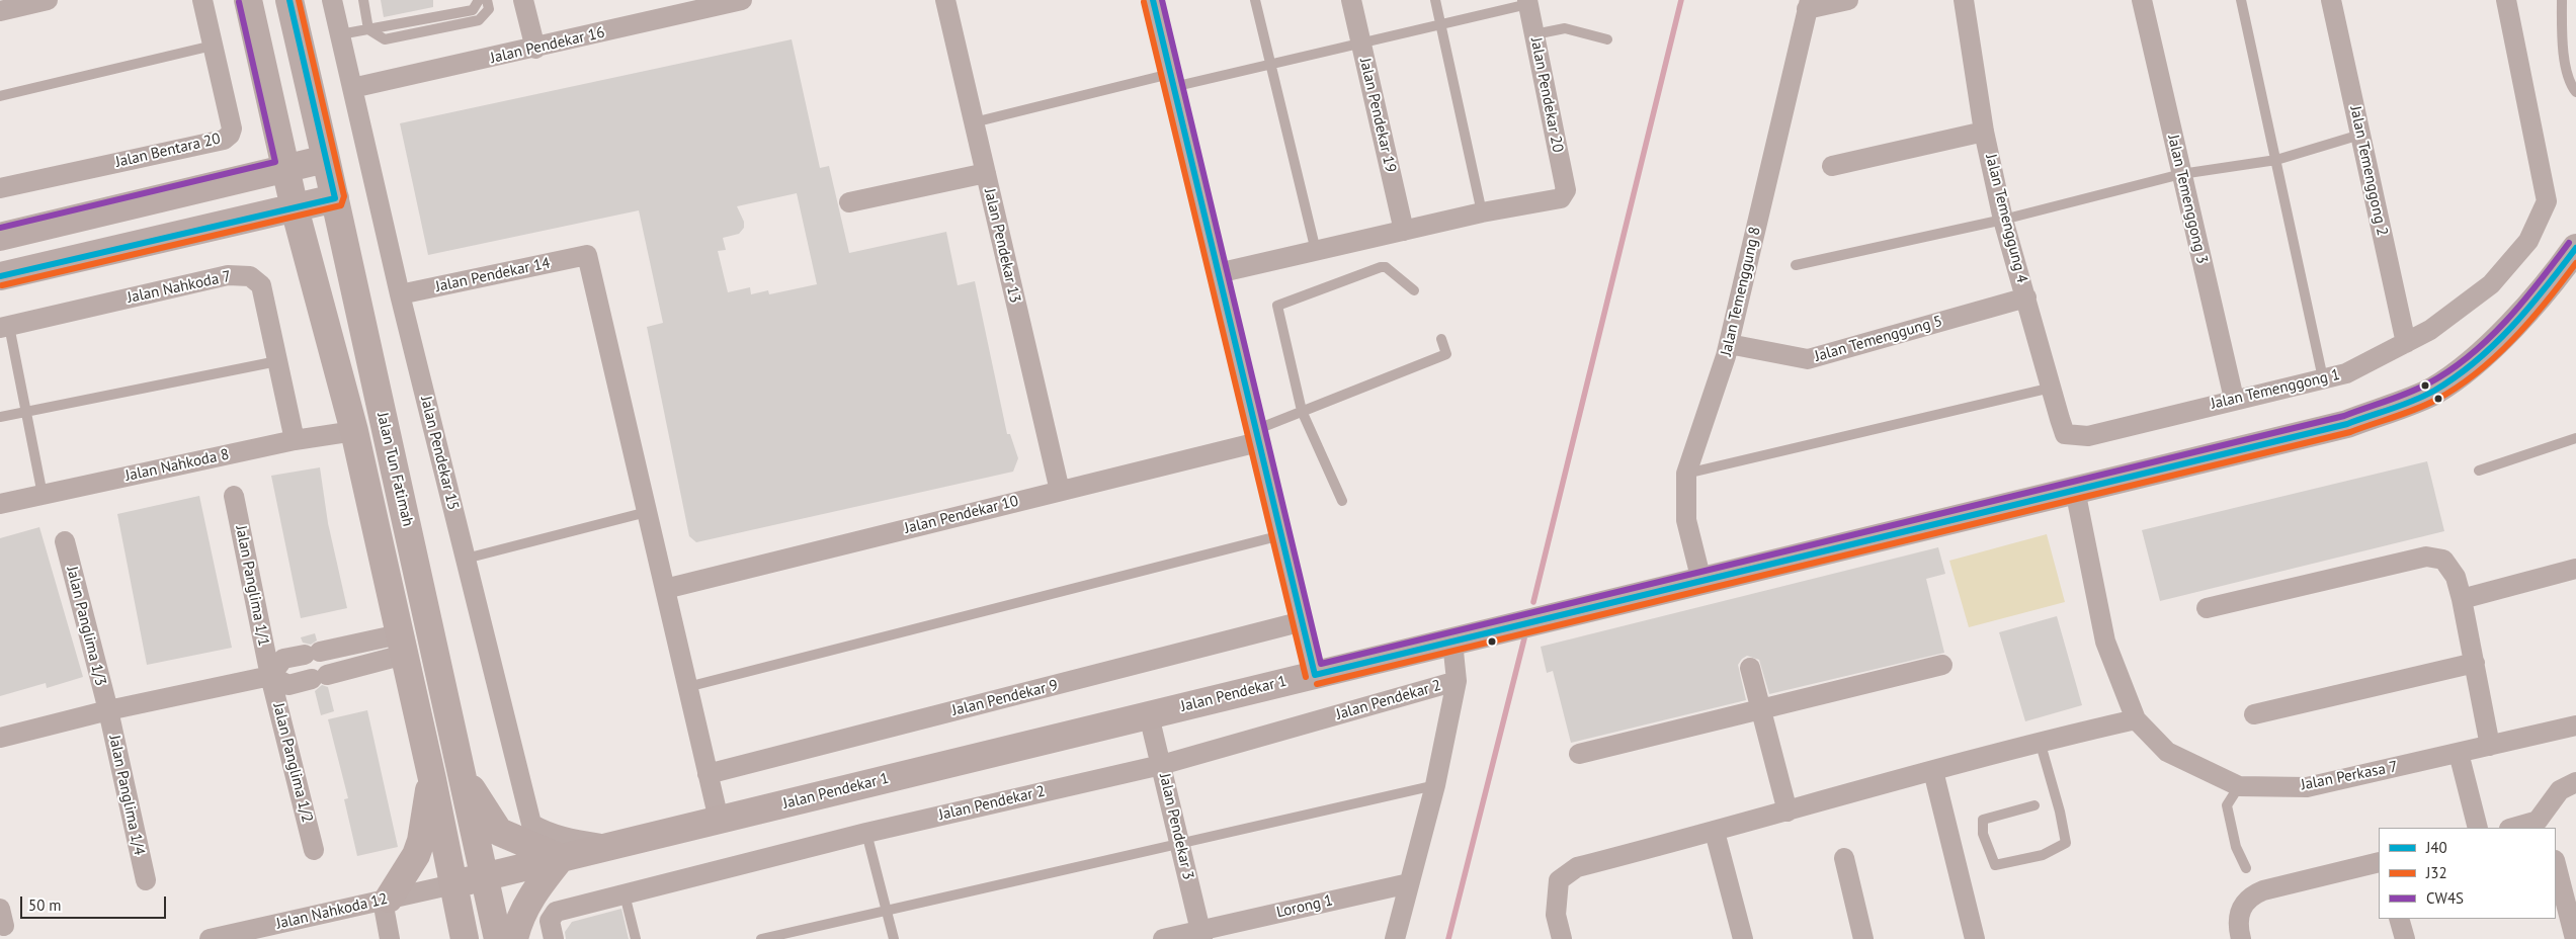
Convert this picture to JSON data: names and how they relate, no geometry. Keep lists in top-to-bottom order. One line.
{"streets":{"main road":["Jalan Tun Fatimah","Jalan Pendekar 1"],"street":["Jalan Pendekar 16","Jalan Pendekar 20","Jalan Pendekar 19","Jalan Bentara 20","Jalan Temenggong 2","Jalan Temenggong 3","Jalan Temenggung 4","Jalan Pendekar 13","Jalan Pendekar 14","Jalan Nahkoda 7","Jalan Temenggung 8","Jalan Temenggung 5","Jalan Temenggong 1","Jalan Pendekar 15","Jalan Nahkoda 8","Jalan Pendekar 10","Jalan Panglima 1/1","Jalan Panglima 1/3","Jalan Pendekar 9","Jalan Pendekar 2","Jalan Panglima 1/2","Jalan Perkasa 7","Jalan Panglima 1/4","Jalan Pendekar 3","Lorong 1","Jalan Nahkoda 12"]},"crossings":[["Jalan Pendekar 16","Jalan Pendekar 15"],["Jalan Temenggong 2","Jalan Temenggong 1"],["Jalan Temenggong 3","Jalan Temenggong 1"],["Jalan Temenggung 4","Jalan Temenggung 5"],["Jalan Temenggung 4","Jalan Temenggong 1"],["Jalan Pendekar 13","Jalan Pendekar 10"],["Jalan Pendekar 14","Jalan Pendekar 15"],["Jalan Nahkoda 7","Jalan Nahkoda 8"],["Jalan Temenggung 8","Jalan Temenggung 5"],["Jalan Temenggung 8","Jalan Pendekar 1"],["Jalan Pendekar 15","Jalan Pendekar 1"],["Jalan Nahkoda 8","Jalan Tun Fatimah"],["Jalan Tun Fatimah","Jalan Pendekar 1"],["Jalan Tun Fatimah","Jalan Nahkoda 12"],["Jalan Panglima 1/1","Jalan Panglima 1/2"],["Jalan Panglima 1/3","Jalan Panglima 1/4"],["Jalan Pendekar 1","Jalan Perkasa 7"],["Jalan Pendekar 1","Jalan Pendekar 3"],["Jalan Pendekar 1","Jalan Nahkoda 12"],["Jalan Pendekar 2","Jalan Pendekar 3"],["Jalan Pendekar 3","Lorong 1"]],"lines":["transit line J40","transit line J32","transit line CW4S"],"legend":["J40","J32","CW4S"],"scale_bar":"50 m"}
